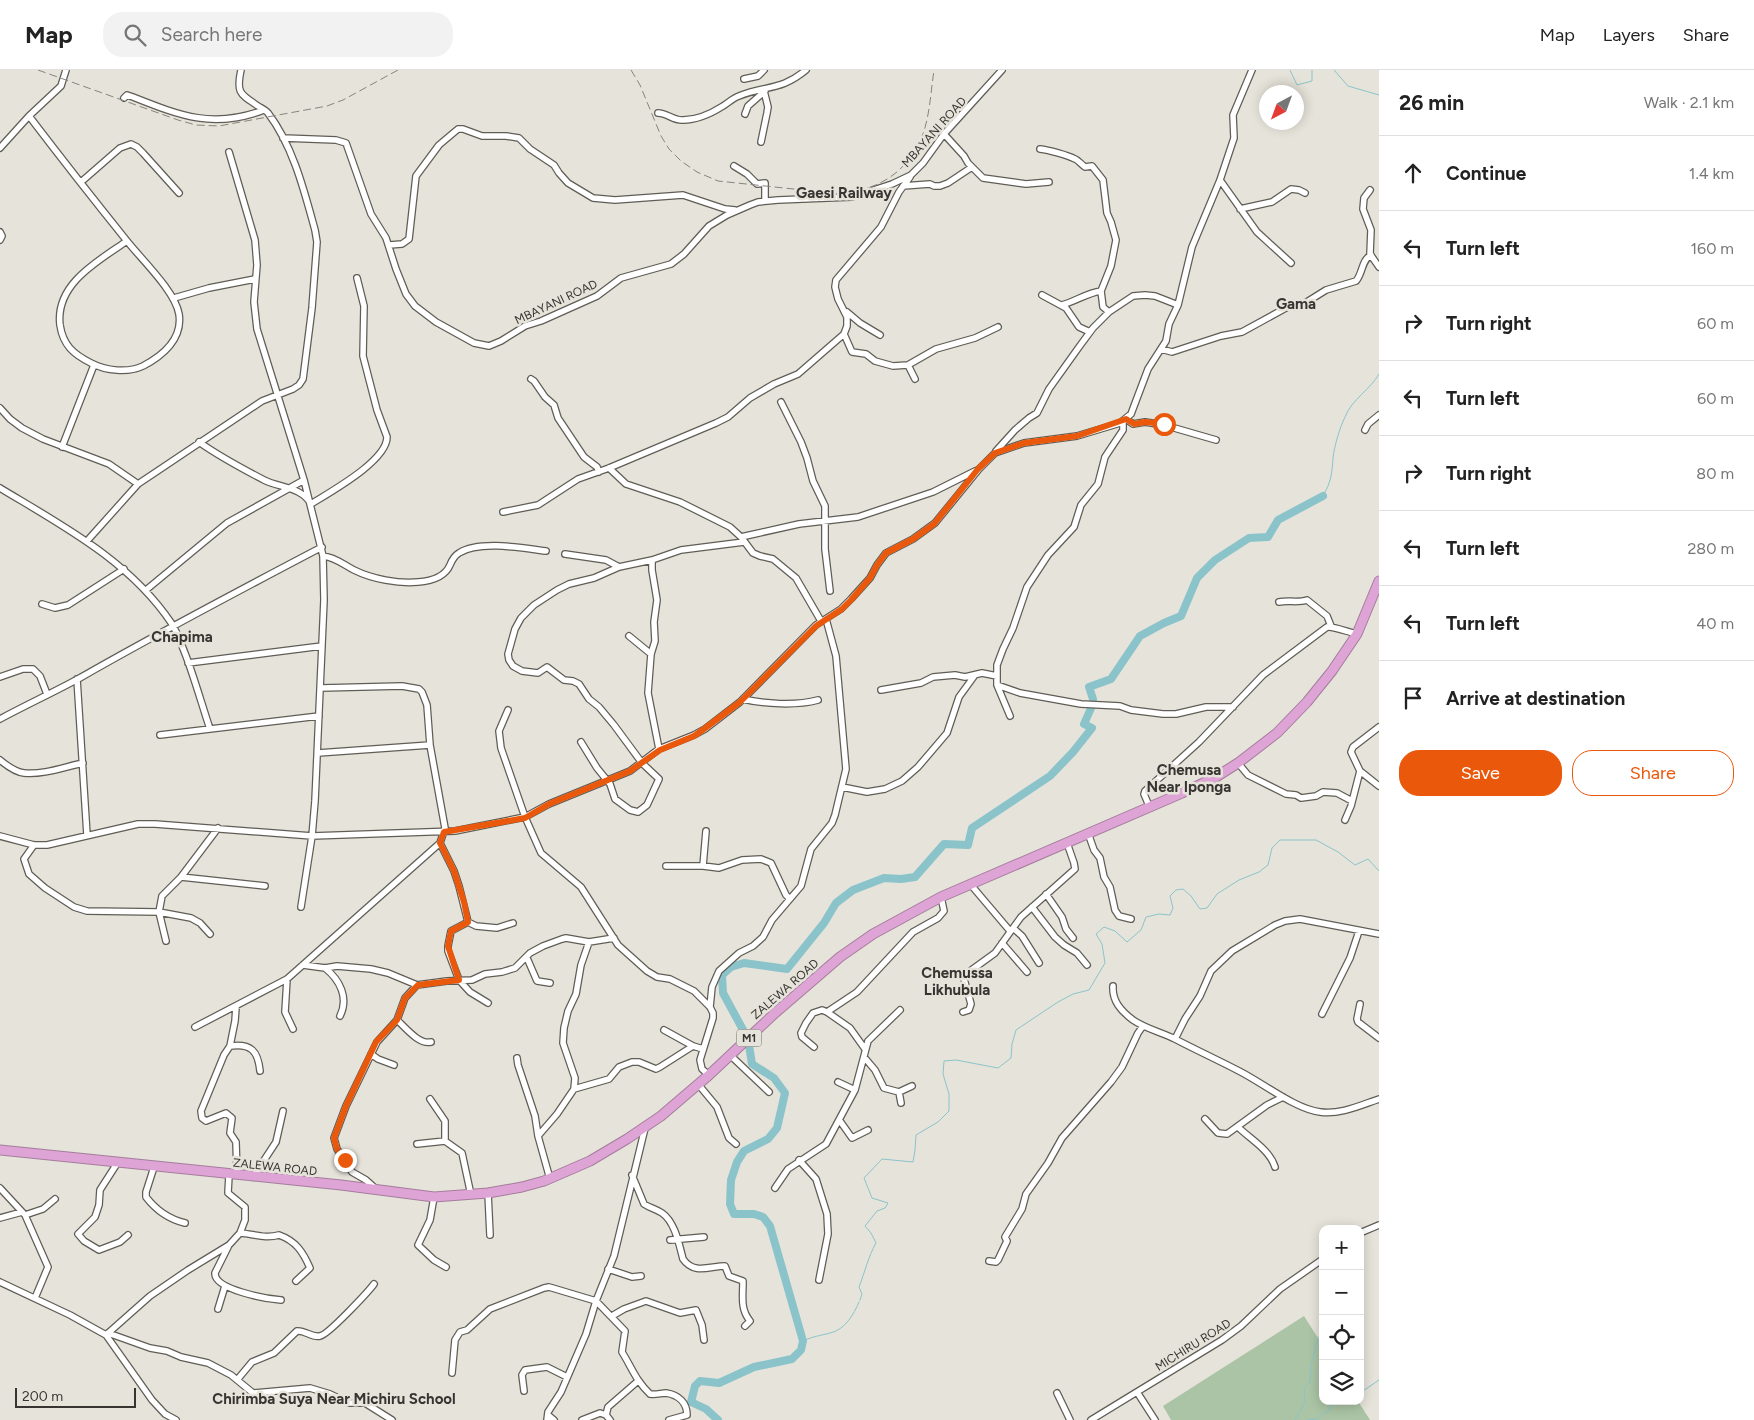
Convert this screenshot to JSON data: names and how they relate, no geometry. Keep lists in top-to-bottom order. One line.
{"streets":{"highway":["ZALEWA ROAD","M1"],"street":["MBAYANI ROAD","MICHIRU ROAD"]},"districts":["Gaesi Railway","Gama","Chapima","Chemusa Near Iponga","Chemussa Likhubula","Chirimba Suya Near Michiru School"],"scale_bar":"200 m","north":"bottom left","page":{"header":"Map","search":"Search here","nav":["Map","Layers","Share"],"heading":["26 min","Walk · 2.1 km"],"list":[["Continue","1.4 km"],["Turn left","160 m"],["Turn right","60 m"],["Turn left","60 m"],["Turn right","80 m"],["Turn left","280 m"],["Turn left","40 m"],"Arrive at destination"],"buttons":["Save","Share"],"map_buttons":["+","−"],"scale":"200 m"}}
